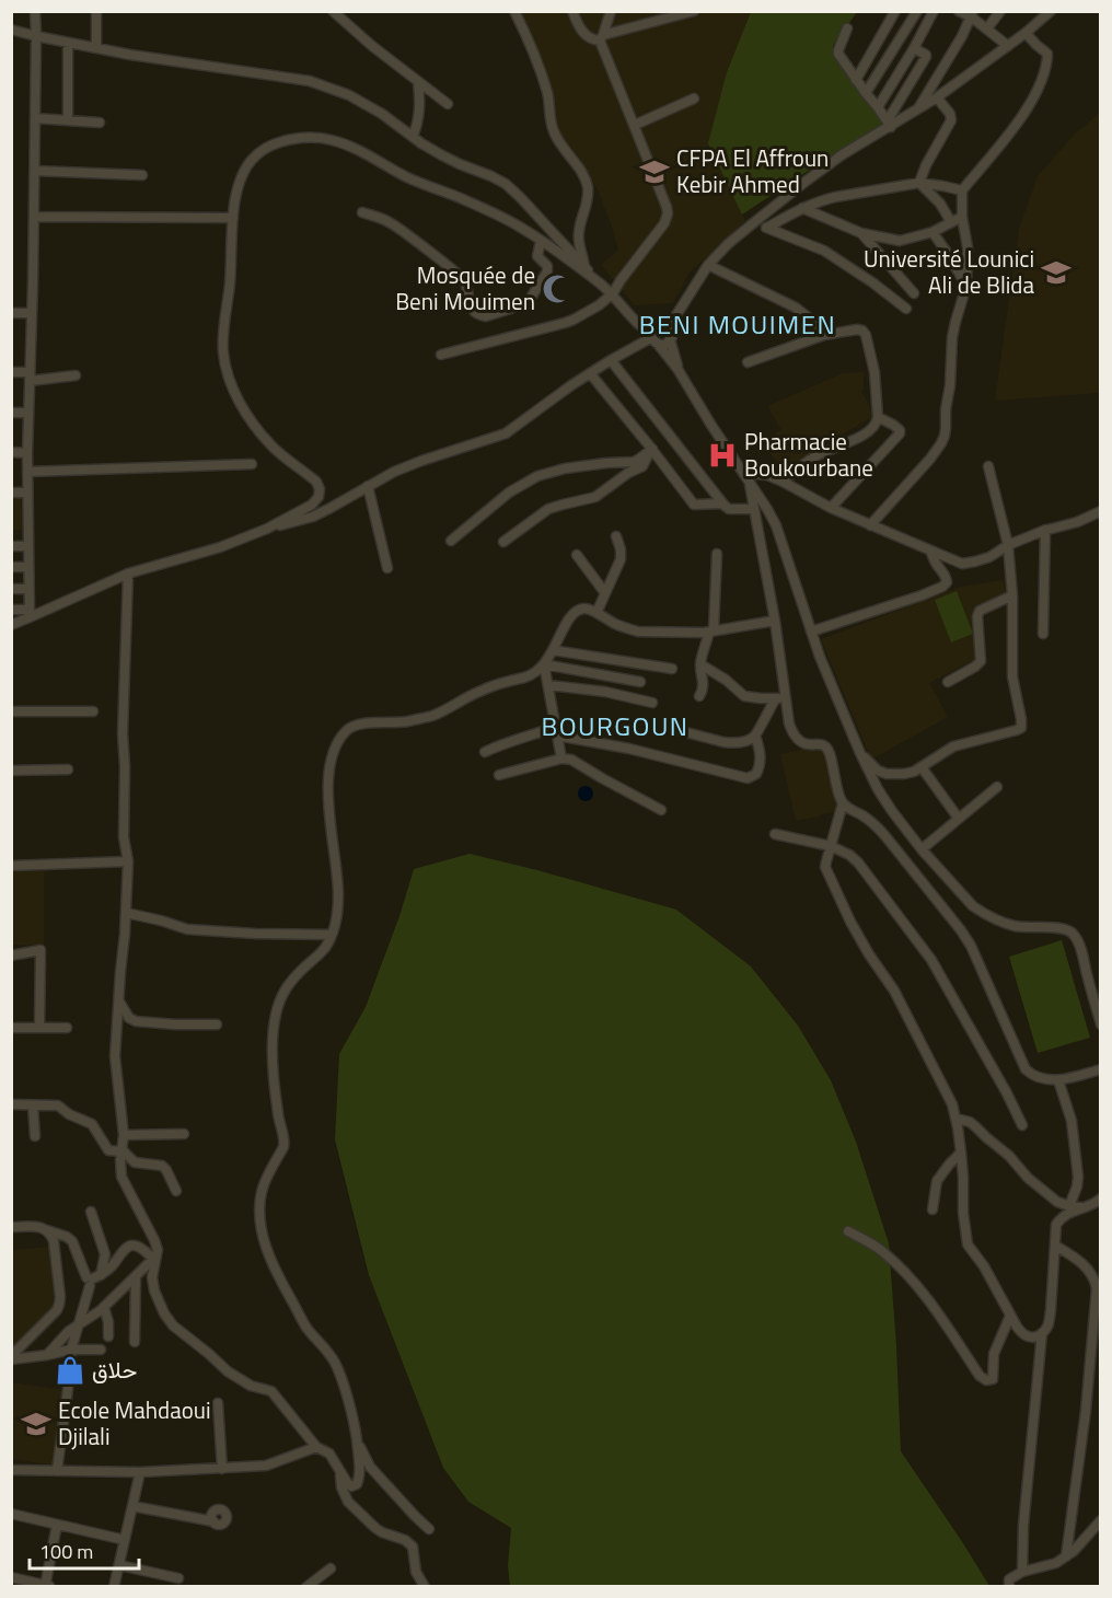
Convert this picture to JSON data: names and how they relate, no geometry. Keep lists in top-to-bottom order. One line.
{"districts":["BENI MOUIMEN","BOURGOUN"],"places":{"school or university":["CFPA El Affroun Kebir Ahmed","Université Lounici Ali de Blida","Ecole Mahdaoui Djilali"],"mosque":["Mosquée de Beni Mouimen"],"hospital":["Pharmacie Boukourbane"],"shop":["حلاق"]},"scale_bar":"100 m"}
